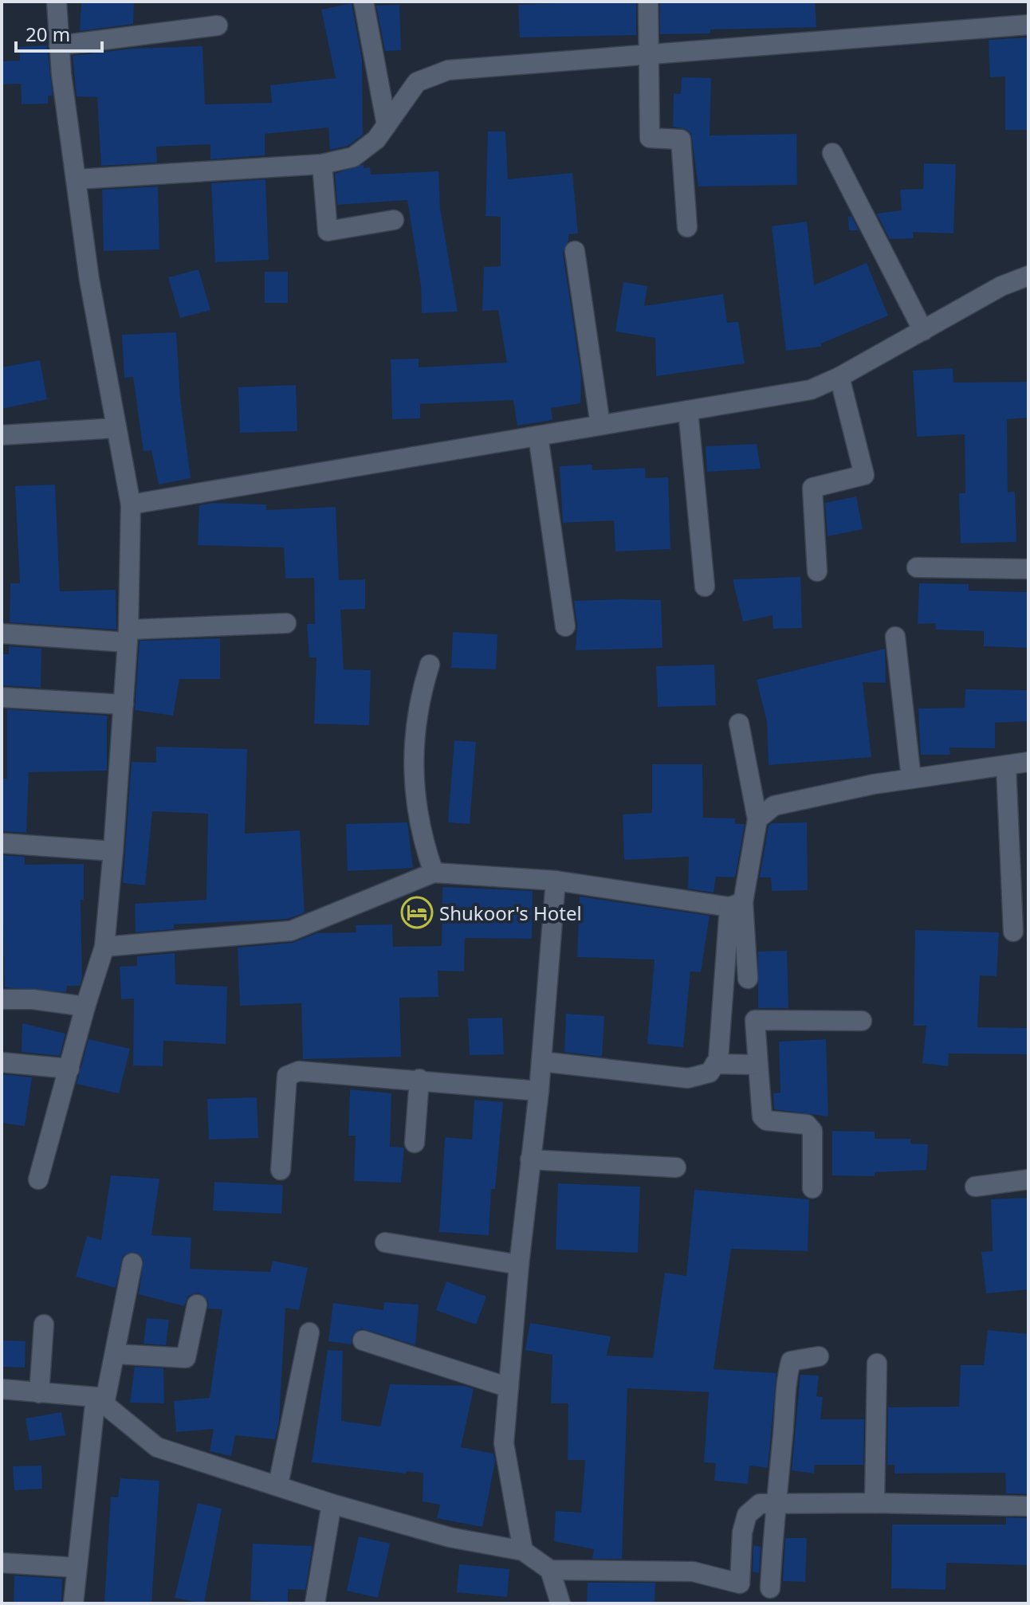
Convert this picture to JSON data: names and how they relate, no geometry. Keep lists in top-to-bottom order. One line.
{"places":{"hotel":["Shukoor's Hotel"]},"scale_bar":"20 m"}
